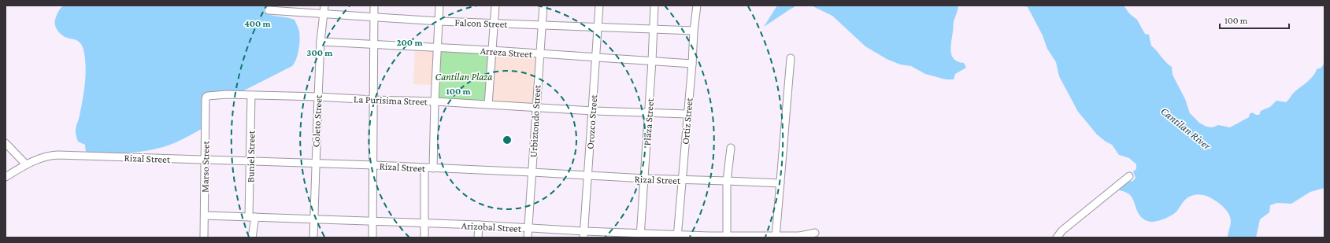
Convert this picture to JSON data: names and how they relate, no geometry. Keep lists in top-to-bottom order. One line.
{"streets":{"street":["Falcon Street","Arreza Street","La Purisima Street","Coleto Street","Urbiztondo Street","Ortiz Street","Orozco Street","Plaza Street","Buniel Street","Rizal Street","Marso Street","Arizobal Street"]},"crossings":[["Falcon Street","Coleto Street"],["Falcon Street","Urbiztondo Street"],["Falcon Street","Ortiz Street"],["Falcon Street","Orozco Street"],["Falcon Street","Plaza Street"],["Arreza Street","Coleto Street"],["Arreza Street","Urbiztondo Street"],["Arreza Street","Ortiz Street"],["Arreza Street","Orozco Street"],["Arreza Street","Plaza Street"],["La Purisima Street","Coleto Street"],["La Purisima Street","Urbiztondo Street"],["La Purisima Street","Ortiz Street"],["La Purisima Street","Orozco Street"],["La Purisima Street","Plaza Street"],["La Purisima Street","Buniel Street"],["La Purisima Street","Marso Street"],["Coleto Street","Rizal Street"],["Coleto Street","Arizobal Street"],["Urbiztondo Street","Rizal Street"],["Urbiztondo Street","Arizobal Street"],["Ortiz Street","Rizal Street"],["Ortiz Street","Arizobal Street"],["Orozco Street","Rizal Street"],["Orozco Street","Arizobal Street"],["Plaza Street","Rizal Street"],["Plaza Street","Arizobal Street"],["Buniel Street","Rizal Street"],["Buniel Street","Arizobal Street"],["Rizal Street","Marso Street"],["Marso Street","Arizobal Street"]],"water":["Cantilan River"],"parks":["Cantilan Plaza"],"scale_bar":"100 m","rings":["400 m","200 m","300 m","100 m"]}
